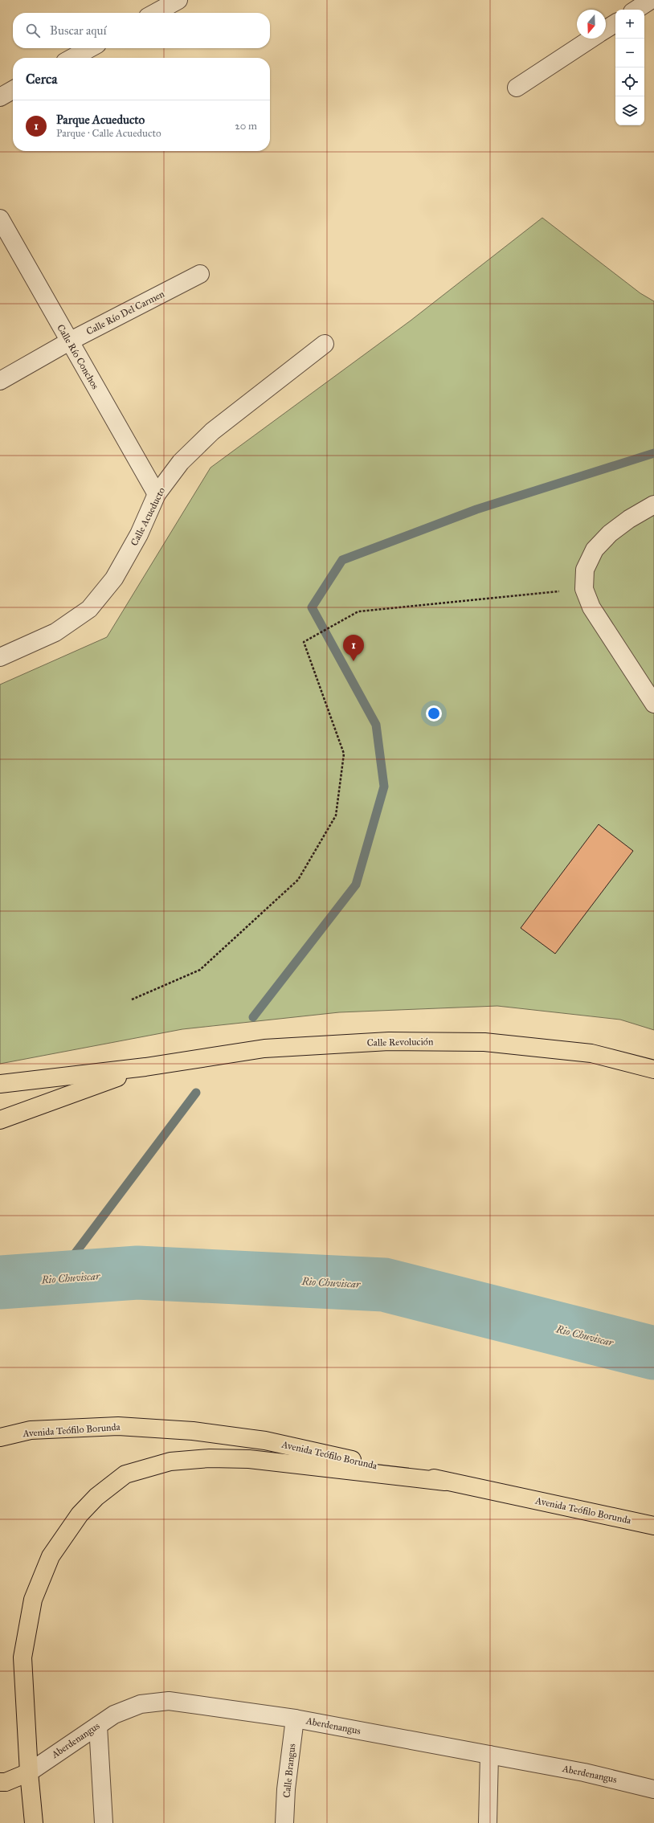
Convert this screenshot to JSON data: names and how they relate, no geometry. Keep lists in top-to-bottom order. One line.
{"streets":{"main road":["Calle Revolución","Avenida Teófilo Borunda"],"street":["Calle Río Del Carmen","Calle Río Conchos","Calle Acueducto","Aberdenangus","Calle Brangus"]},"crossings":[["Calle Río Del Carmen","Calle Río Conchos"],["Calle Río Conchos","Calle Acueducto"],["Aberdenangus","Calle Brangus"]],"water":["Rio Chuviscar"],"north":"bottom","page":{"map_buttons":["+","−"],"search":"Buscar aquí","heading":"Cerca","list":[{"mark":"1","name":"Parque Acueducto","note":"Parque · Calle Acueducto","value":"20 m"}],"pins":"1"}}
